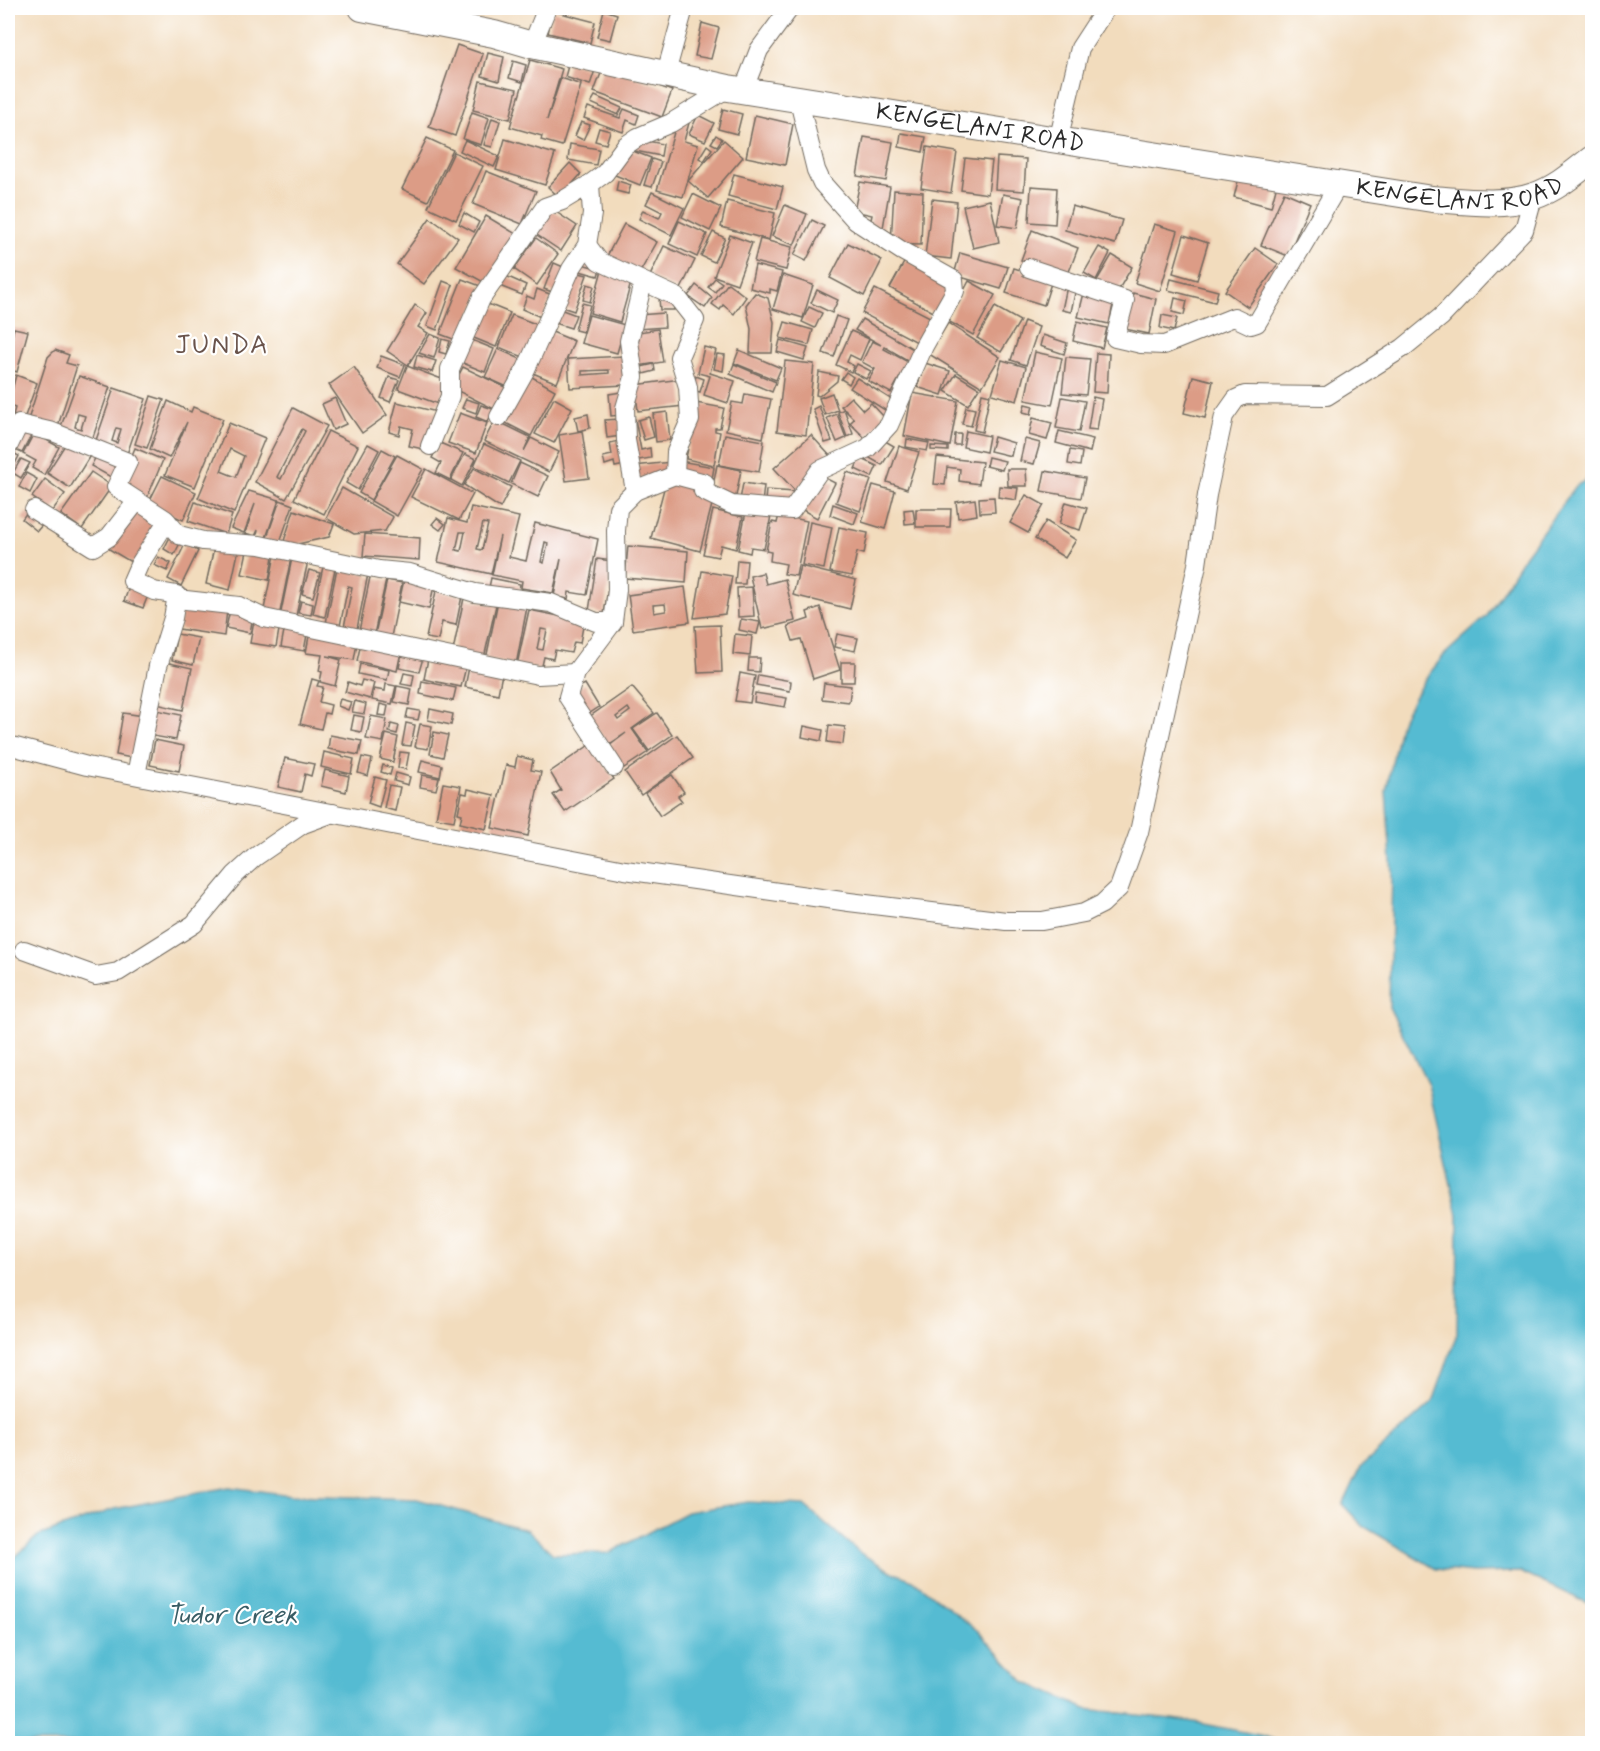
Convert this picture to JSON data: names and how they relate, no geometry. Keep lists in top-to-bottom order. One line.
{"streets":{"main road":["KENGELANI ROAD"]},"districts":["JUNDA"],"water":["Tudor Creek"]}
